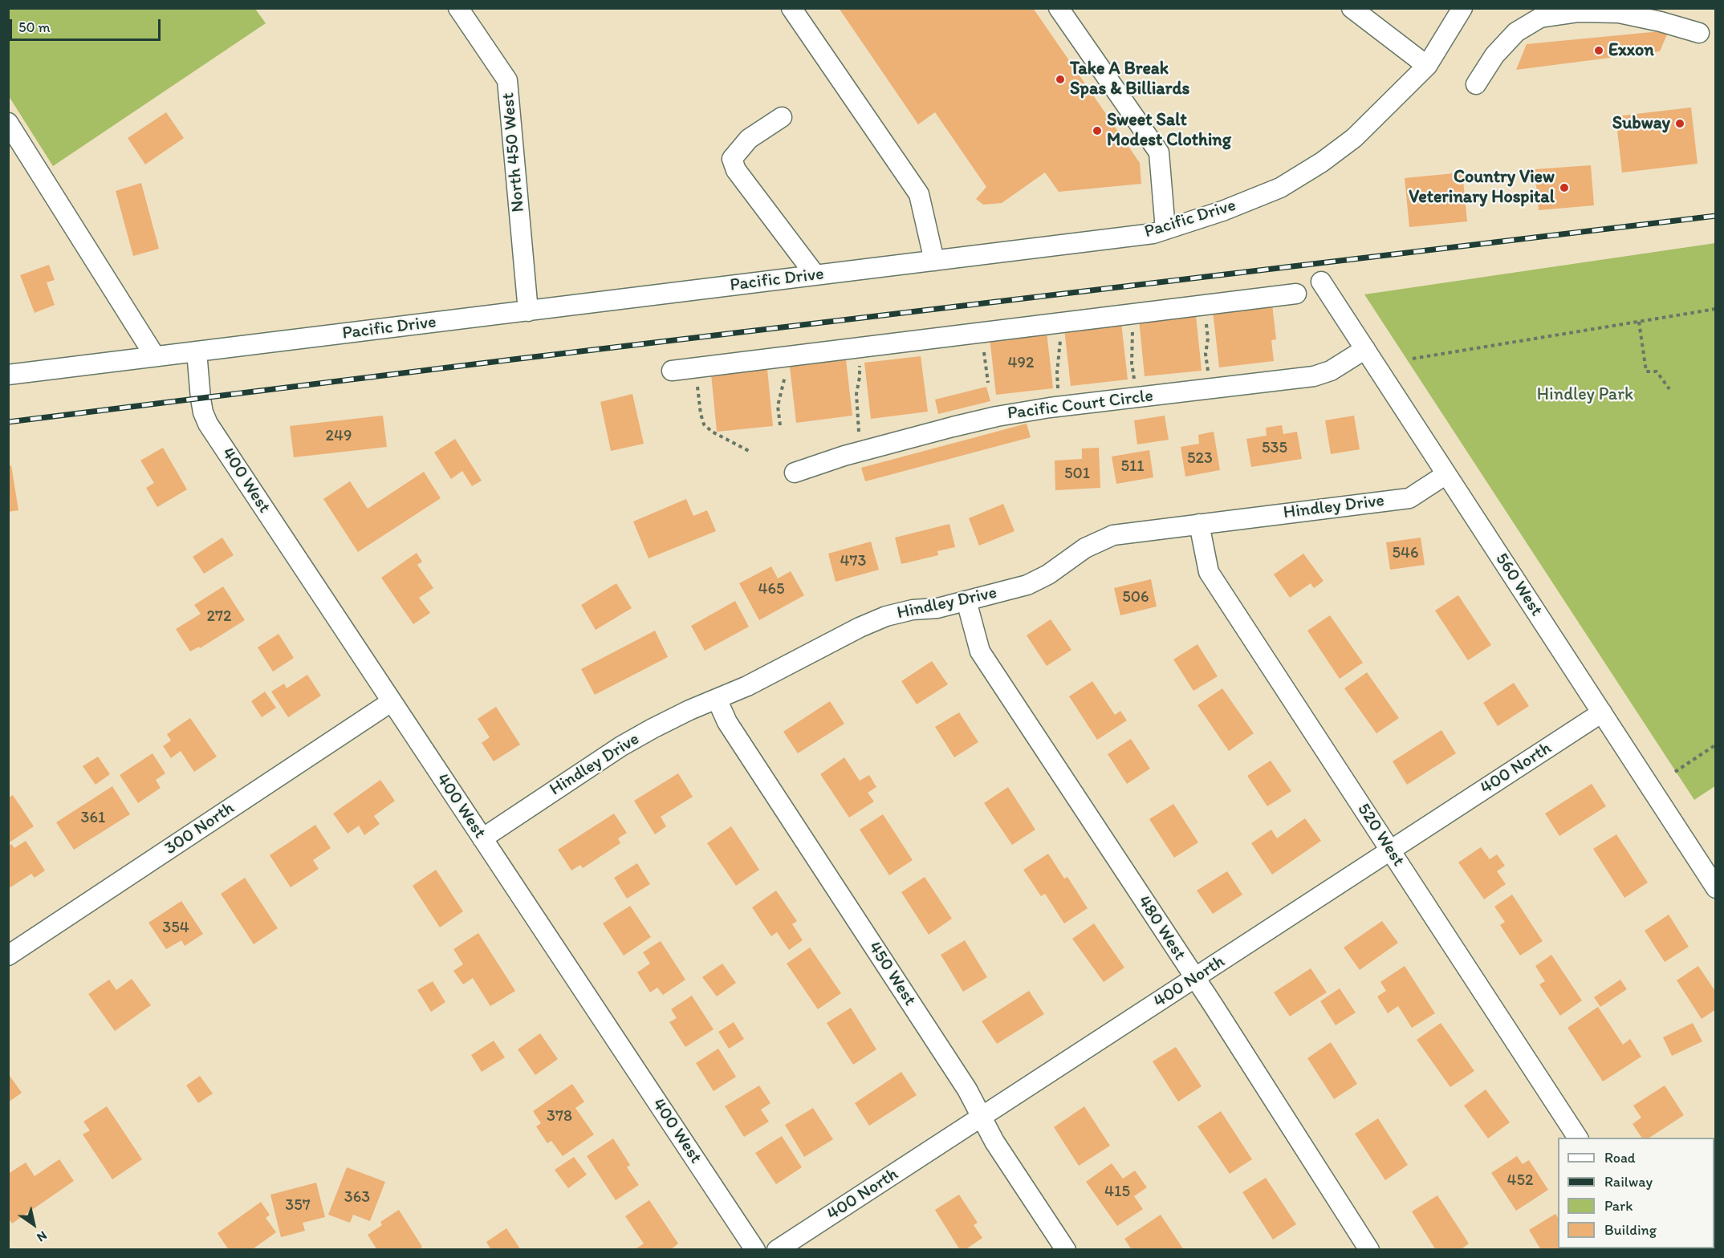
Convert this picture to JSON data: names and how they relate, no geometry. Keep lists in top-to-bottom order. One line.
{"streets":{"street":["North 450 West","Pacific Drive","Pacific Court Circle","400 West","Hindley Drive","560 West","400 North","300 North","520 West","480 West","450 West"]},"crossings":[["North 450 West","Pacific Drive"],["Pacific Drive","400 West"],["Pacific Court Circle","560 West"],["400 West","Hindley Drive"],["400 West","300 North"],["Hindley Drive","560 West"],["Hindley Drive","520 West"],["Hindley Drive","480 West"],["Hindley Drive","450 West"],["560 West","400 North"],["400 North","520 West"],["400 North","480 West"],["400 North","450 West"]],"parks":["Hindley Park"],"places":["Exxon","Take A Break Spas & Billiards","Subway","Sweet Salt Modest Clothing","Country View Veterinary Hospital"],"house_numbers":["492","249","535","523","511","501","546","473","465","506","272","361","354","378","452","415","363","357"],"legend":["Road","Railway","Park","Building"],"scale_bar":"50 m","north":"bottom right"}
